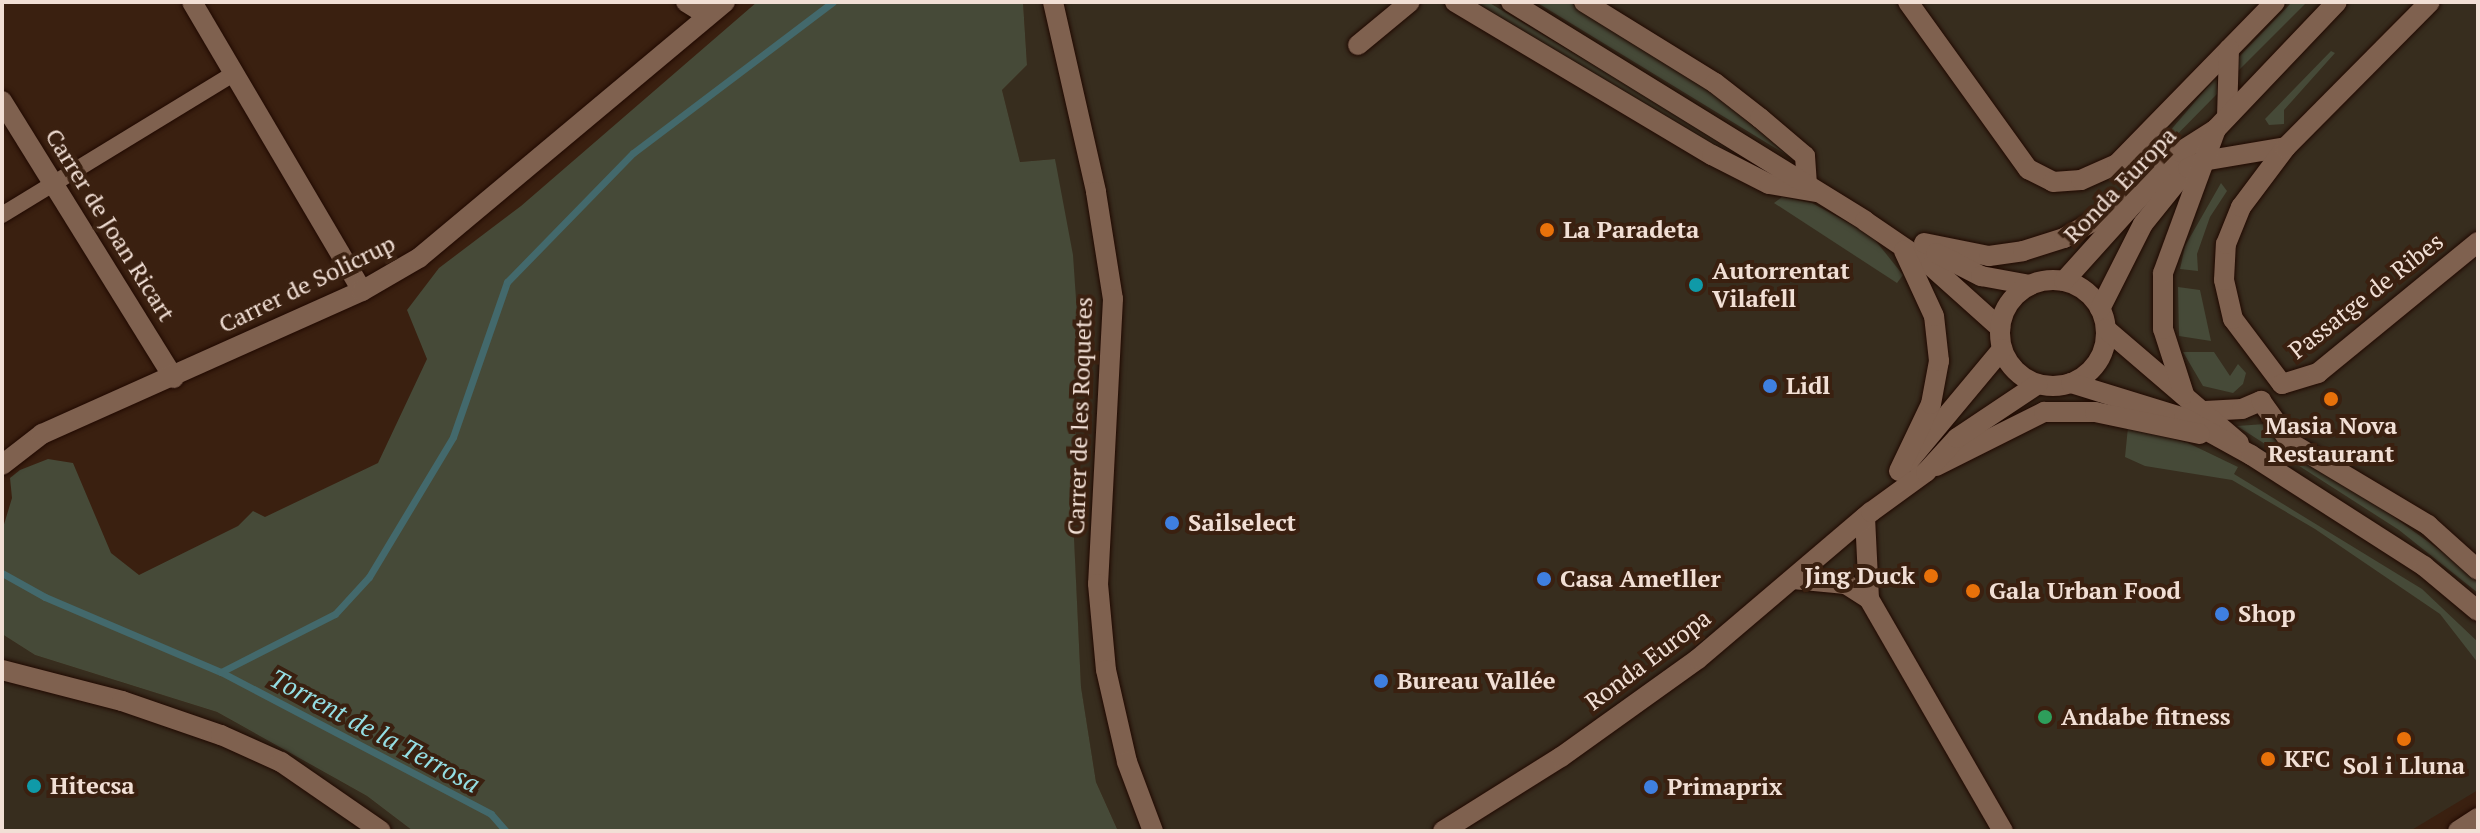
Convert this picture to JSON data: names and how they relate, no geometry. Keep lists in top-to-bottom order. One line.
{"streets":{"street":["Ronda Europa","Carrer de Joan Ricart","Carrer de Solicrup","Passatge de Ribes","Carrer de les Roquetes"]},"crossings":[["Carrer de Joan Ricart","Carrer de Solicrup"]],"water":["Torrent de la Terrosa"],"places":["La Paradeta","Autorrentat Vilafell","Lidl","Masia Nova Restaurant","Sailselect","Jing Duck","Casa Ametller","Gala Urban Food","Shop","Bureau Vallée","Andabe fitness","Sol i Lluna","KFC","Hitecsa","Primaprix"]}
